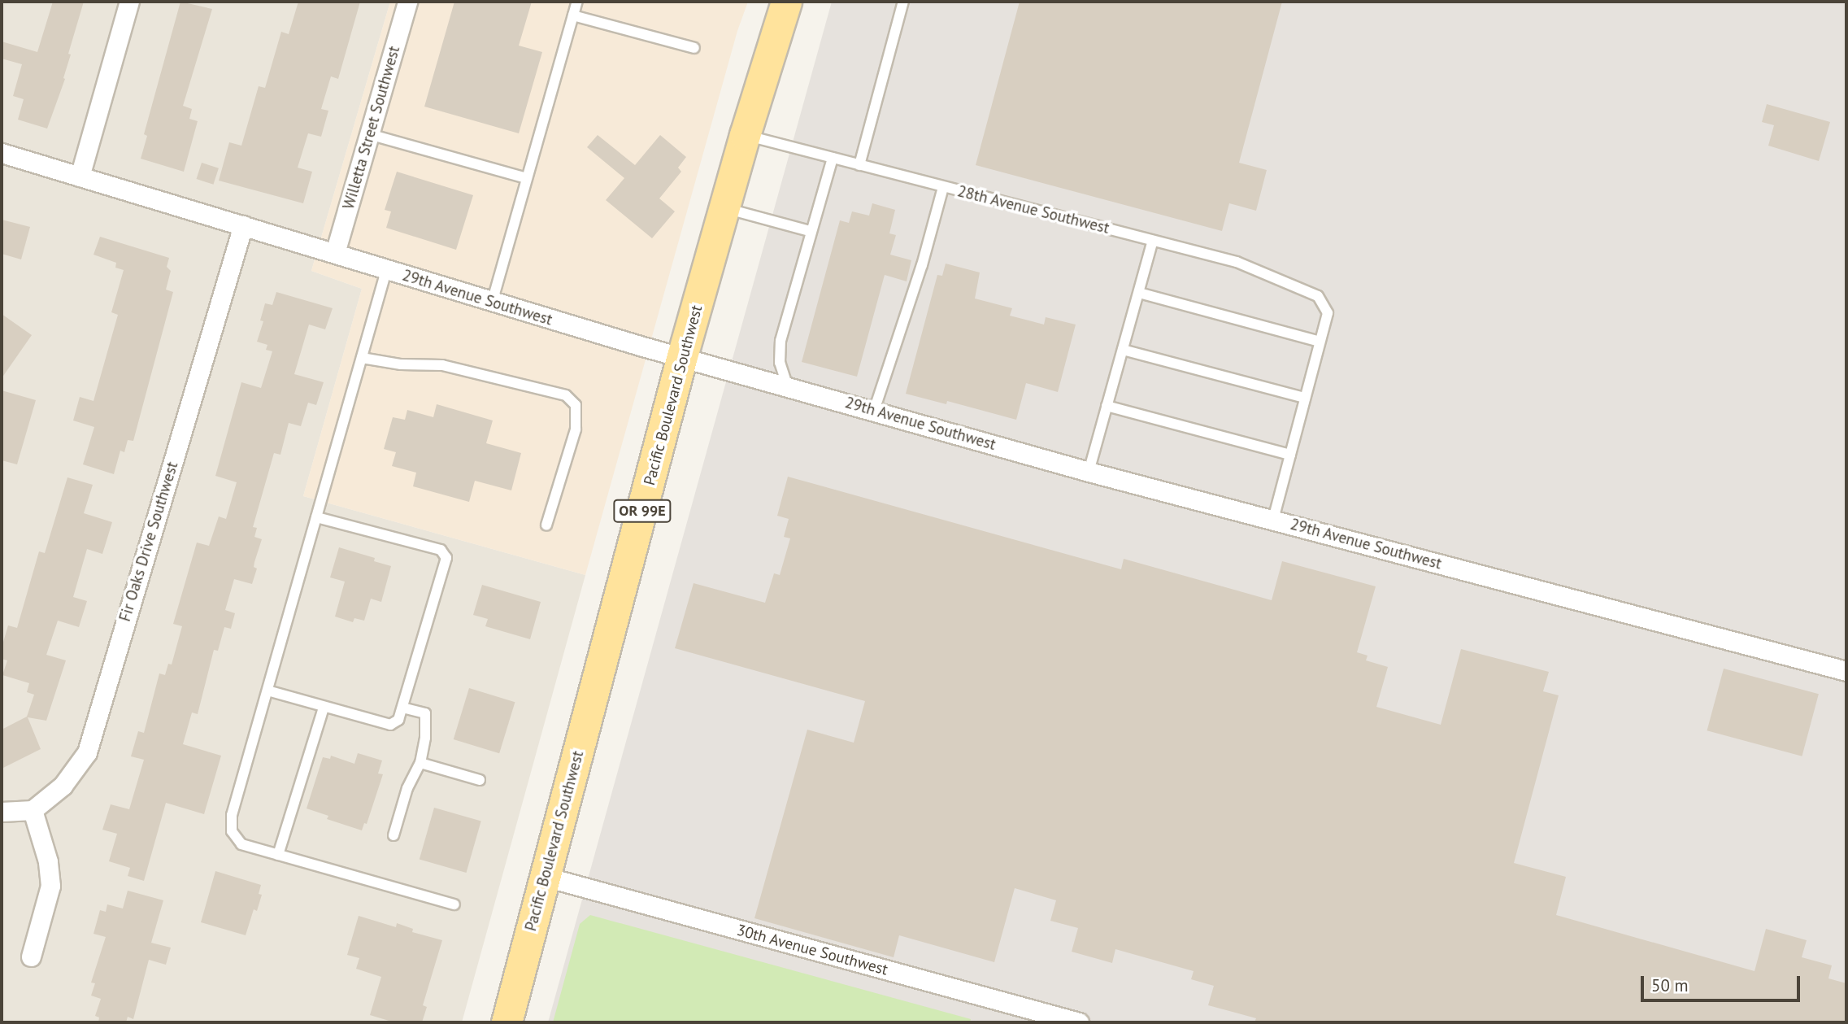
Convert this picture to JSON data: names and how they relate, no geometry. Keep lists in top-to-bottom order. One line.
{"streets":{"main road":["Pacific Boulevard Southwest","OR 99E"],"street":["Willetta Street Southwest","29th Avenue Southwest","Fir Oaks Drive Southwest","30th Avenue Southwest"],"lane":["28th Avenue Southwest"]},"crossings":[["Willetta Street Southwest","29th Avenue Southwest"],["28th Avenue Southwest","Pacific Boulevard Southwest"],["29th Avenue Southwest","Pacific Boulevard Southwest"],["29th Avenue Southwest","Fir Oaks Drive Southwest"],["Pacific Boulevard Southwest","30th Avenue Southwest"]],"scale_bar":"50 m"}
